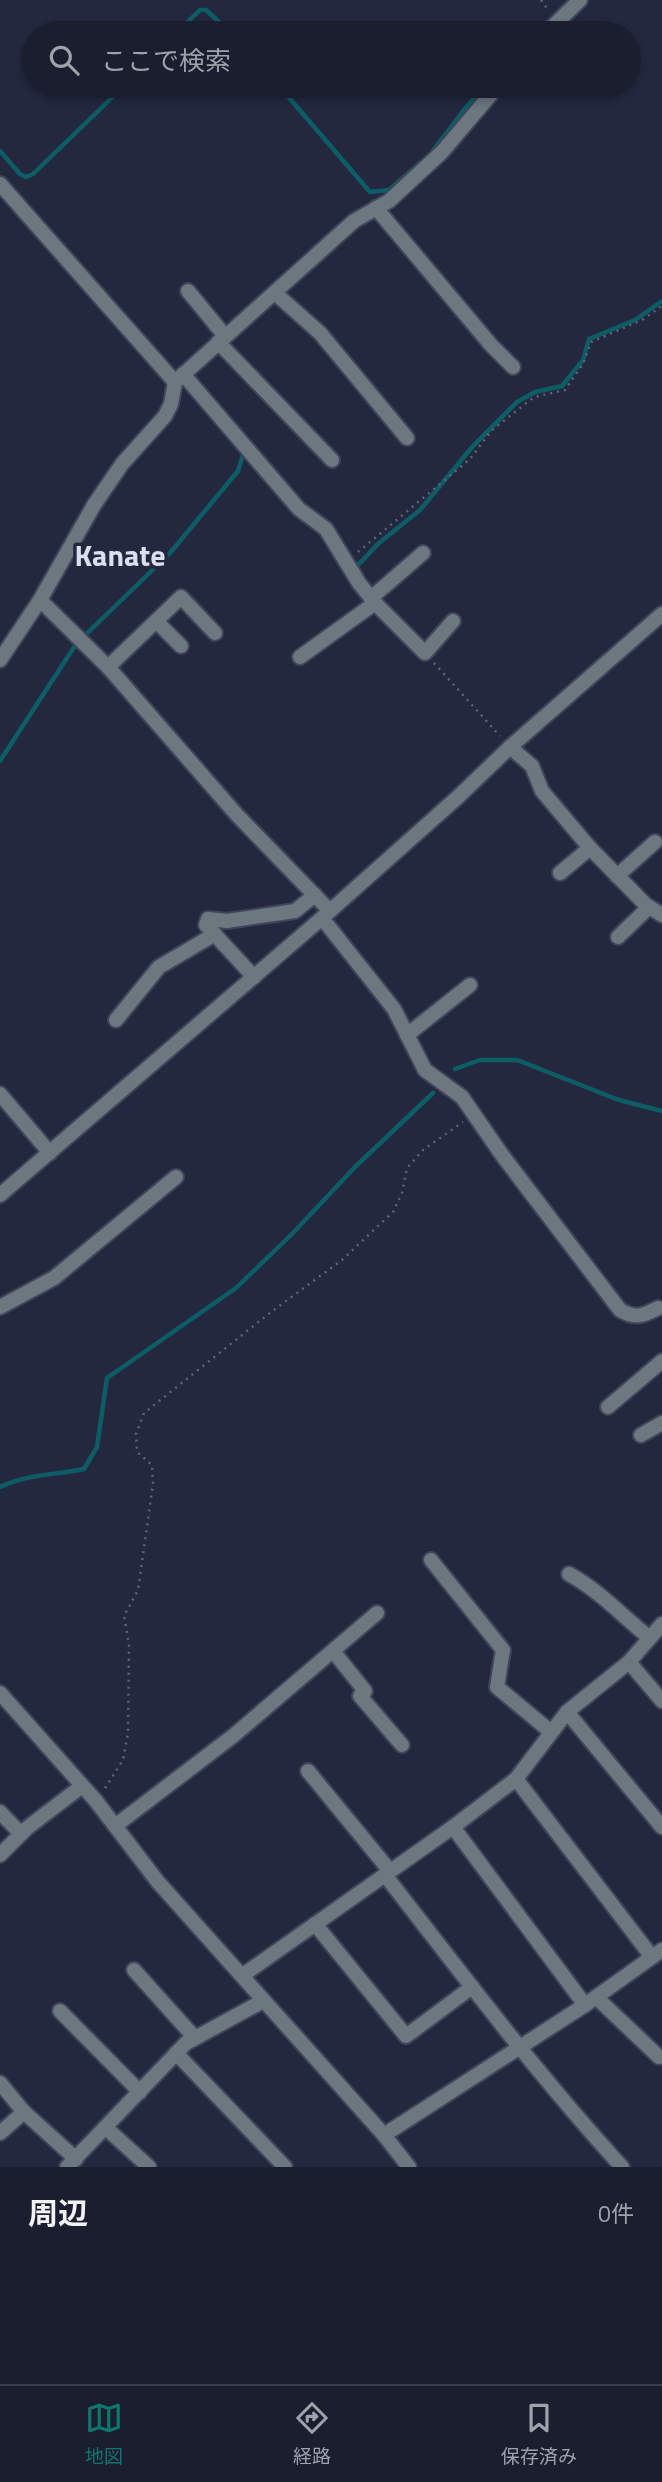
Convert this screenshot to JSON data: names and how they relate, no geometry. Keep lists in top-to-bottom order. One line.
{"districts":["Kanate"],"page":{"search":"ここで検索","heading":["周辺","0件"],"nav":["地図","経路","保存済み"]}}
